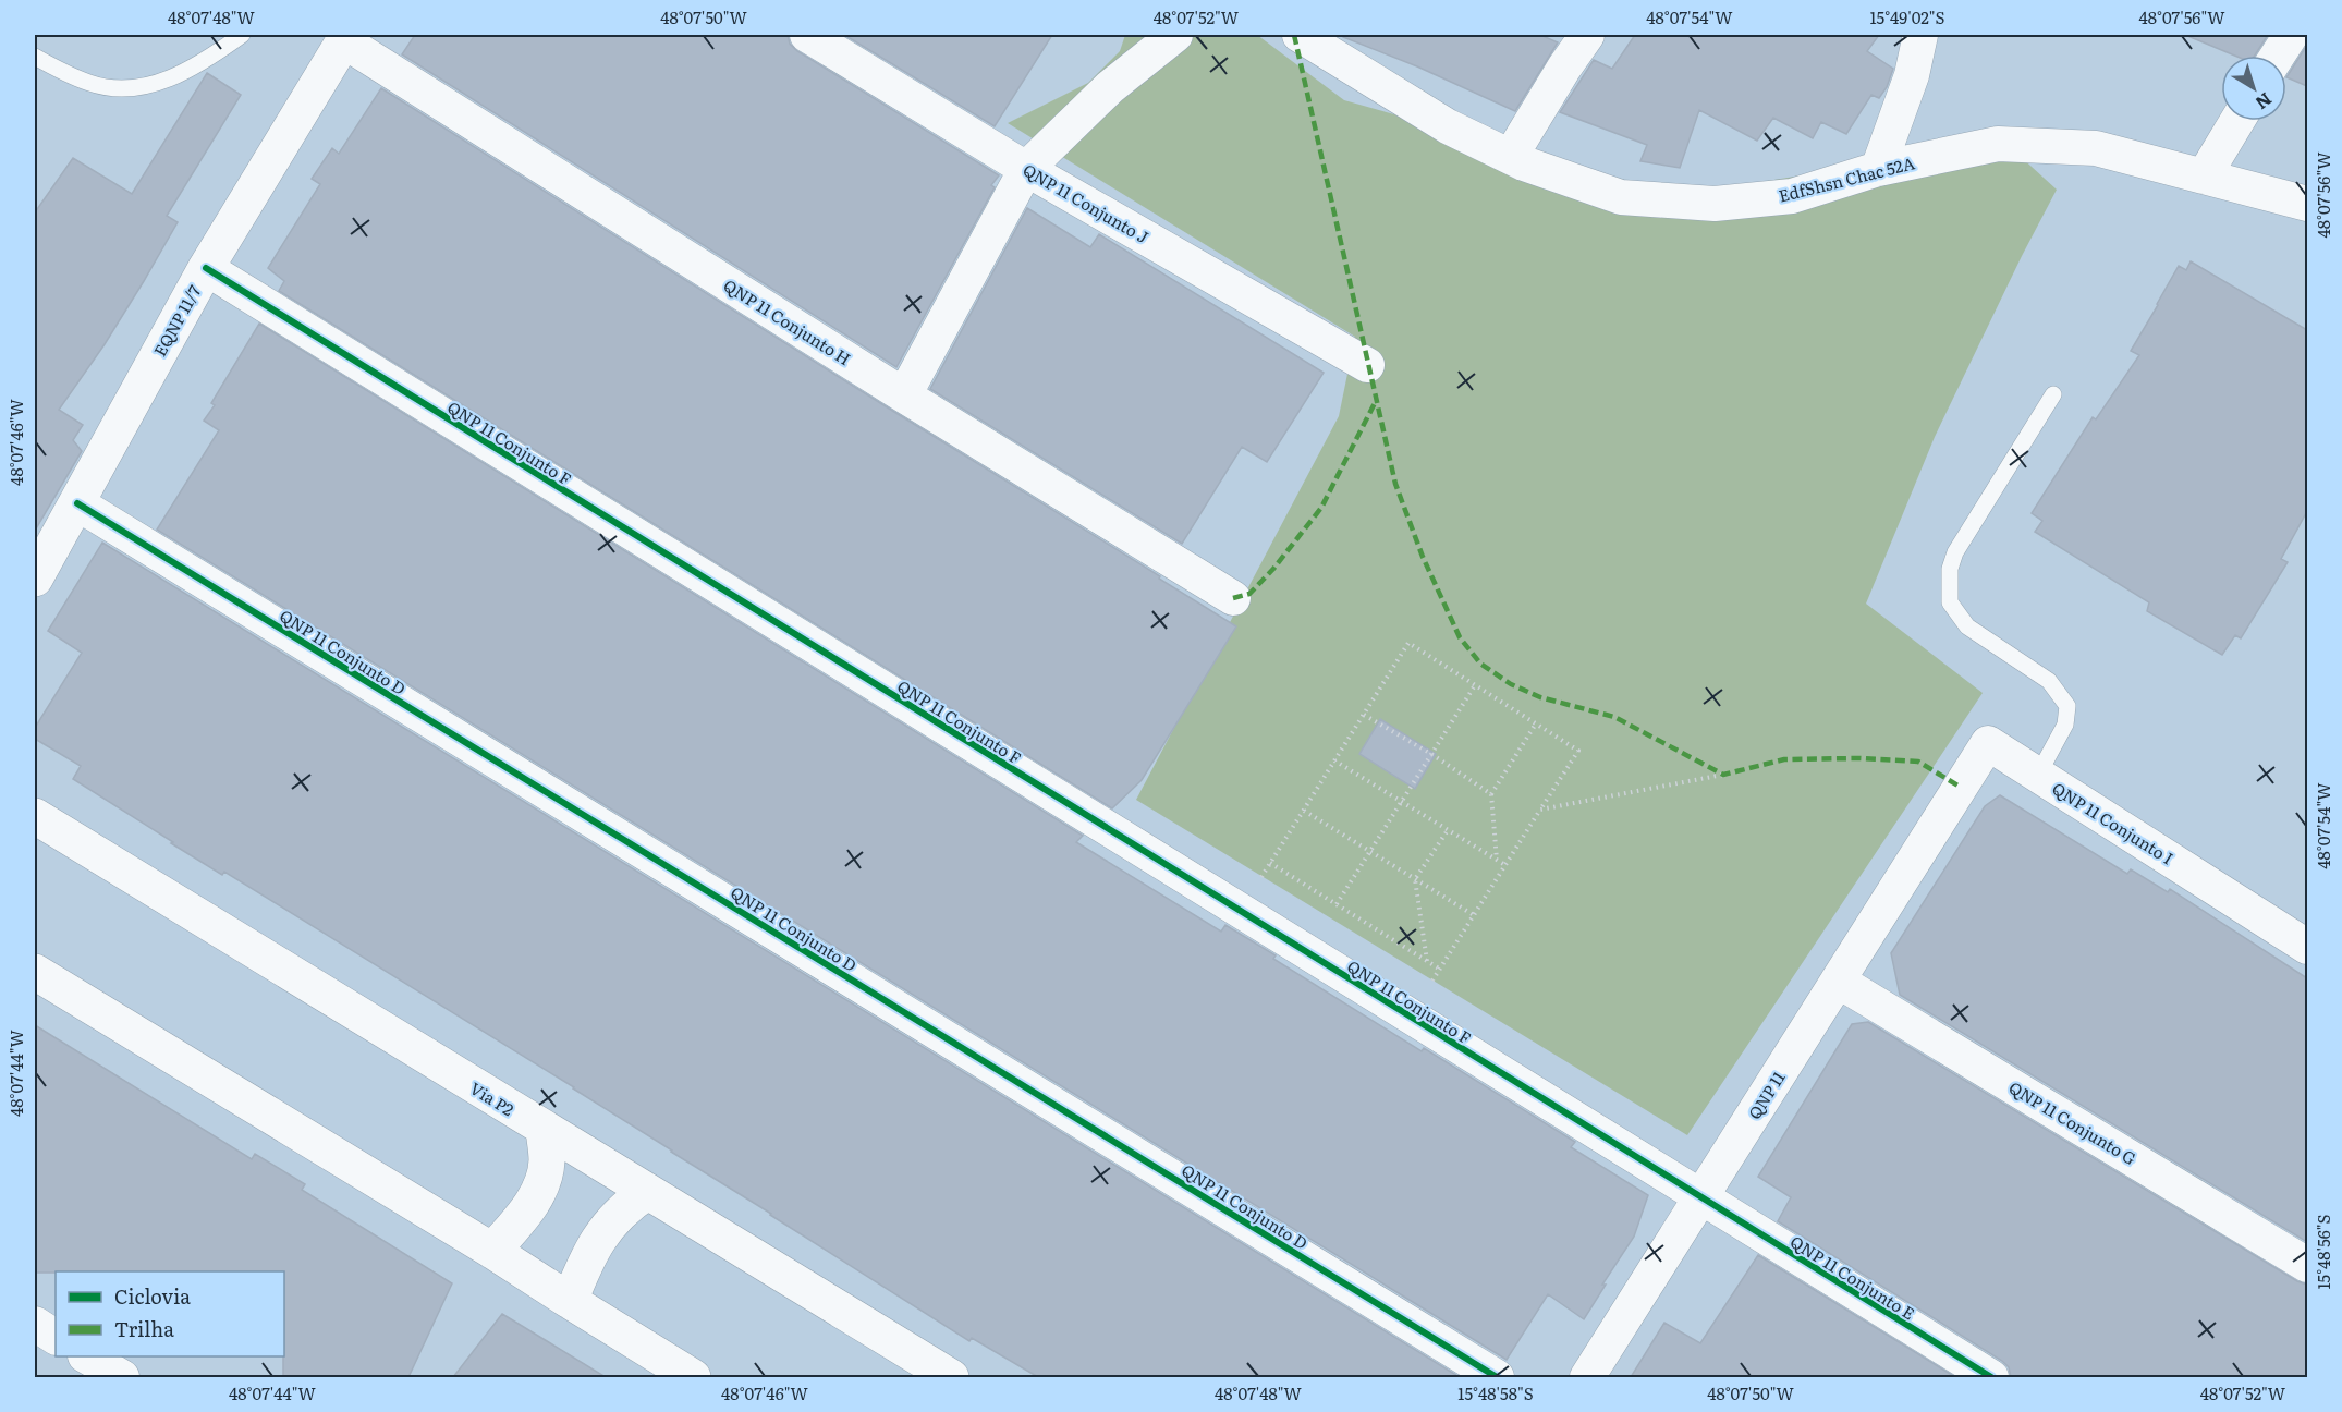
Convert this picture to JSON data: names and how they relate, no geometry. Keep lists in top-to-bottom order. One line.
{"streets":{"main road":["EQNP 11/7","Via P2"],"street":["EdfShsn Chac 52A","QNP 11 Conjunto J","QNP 11 Conjunto H","QNP 11 Conjunto F","QNP 11 Conjunto D","QNP 11 Conjunto I","QNP 11","QNP 11 Conjunto G","QNP 11 Conjunto E"]},"crossings":[["EQNP 11/7","QNP 11 Conjunto H"],["EQNP 11/7","QNP 11 Conjunto F"],["EQNP 11/7","QNP 11 Conjunto D"],["QNP 11 Conjunto F","QNP 11"],["QNP 11 Conjunto F","QNP 11 Conjunto E"],["QNP 11 Conjunto I","QNP 11"],["QNP 11","QNP 11 Conjunto G"],["QNP 11","QNP 11 Conjunto E"]],"legend":["Ciclovia","Trilha"],"north":"bottom right","coordinates":["48°07'48\"W","48°07'50\"W","48°07'52\"W","48°07'54\"W","15°49'02\"S","48°07'56\"W","48°07'46\"W","48°07'44\"W","15°48'56\"S","15°48'58\"S"]}
